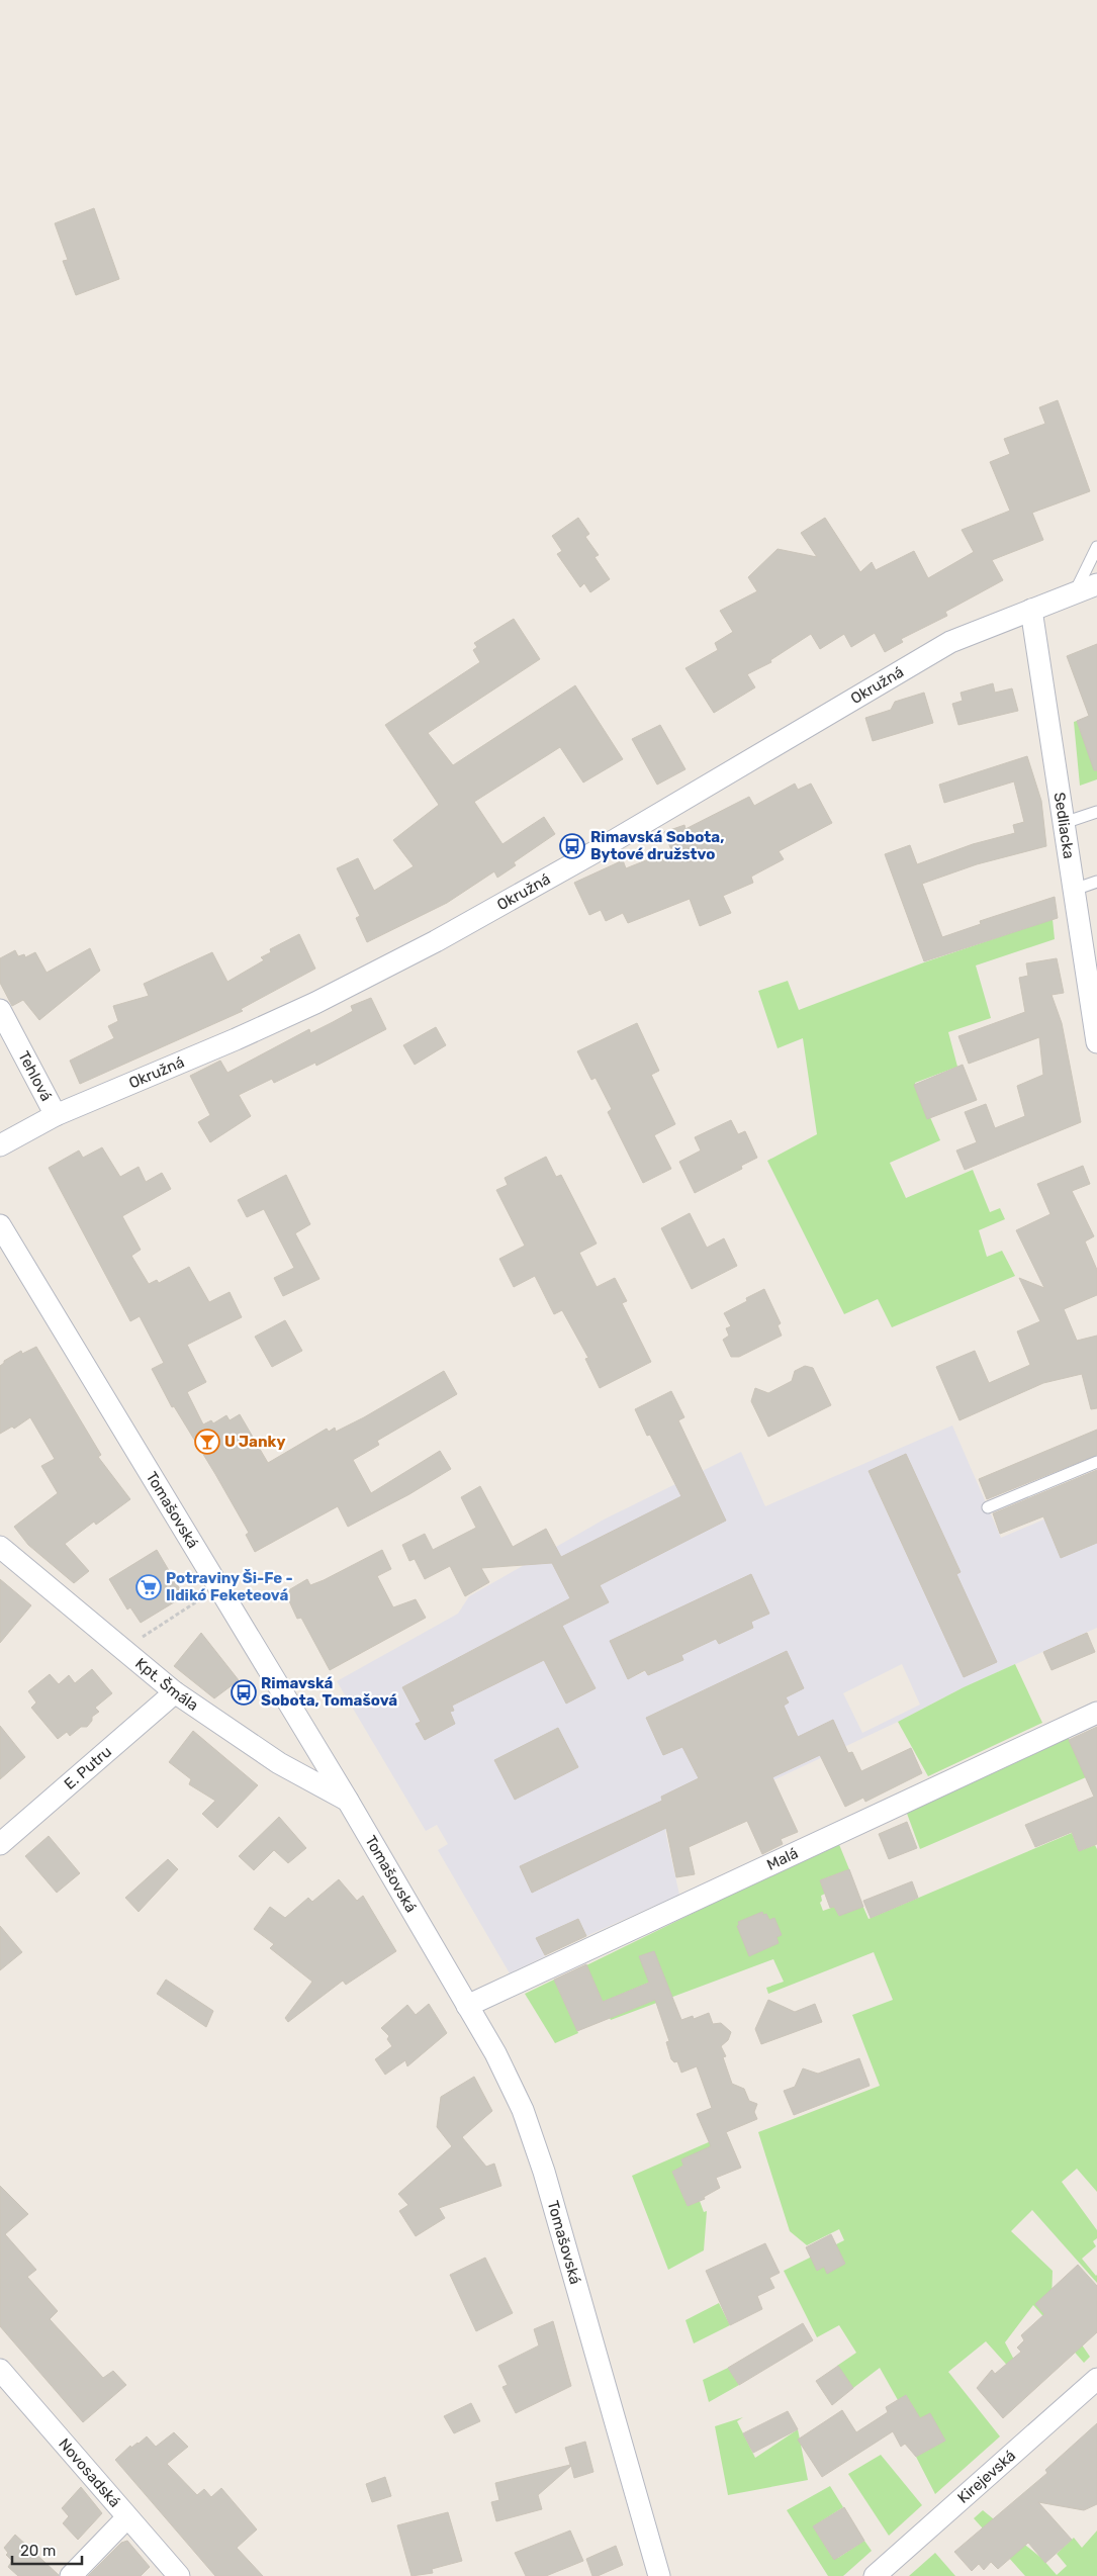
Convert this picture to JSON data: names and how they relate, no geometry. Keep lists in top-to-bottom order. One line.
{"streets":{"street":["Okružná","Sedliacka","Tehlová","Tomašovská","Kpt. Šmála","E. Putru","Malá","Novosadská","Kirejevská"]},"crossings":[["Okružná","Sedliacka"],["Okružná","Tehlová"],["Tomašovská","Kpt. Šmála"],["Tomašovská","Malá"],["Kpt. Šmála","E. Putru"]],"places":{"bus stop":["Rimavská Sobota, Bytové družstvo","Rimavská Sobota, Tomašová"],"bar":["U Janky"],"supermarket":["Potraviny Ši-Fe - Ildikó Feketeová"]},"scale_bar":"20 m"}
